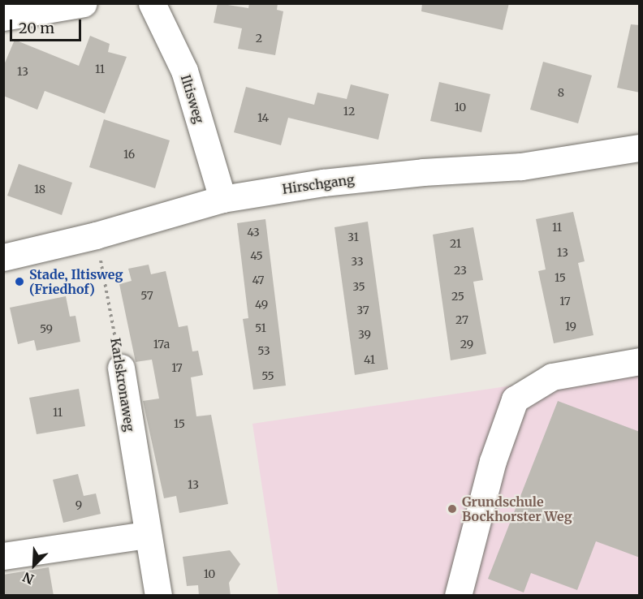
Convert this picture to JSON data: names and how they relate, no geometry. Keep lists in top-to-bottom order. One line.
{"streets":{"street":["Iltisweg","Hirschgang","Karlskronaweg"]},"crossings":[["Iltisweg","Hirschgang"],["Hirschgang","Karlskronaweg"]],"places":["Stade, Iltisweg (Friedhof)","Grundschule Bockhorster Weg"],"house_numbers":["2","11","13","8","10","12","14","16","18","11","43","31","21","13","45","33","23","15","47","35","57","25","17","49","37","27","19","51","59","39","17a","29","53","41","17","55","11","15","13","9","10"],"scale_bar":"20 m","north":"bottom left"}
